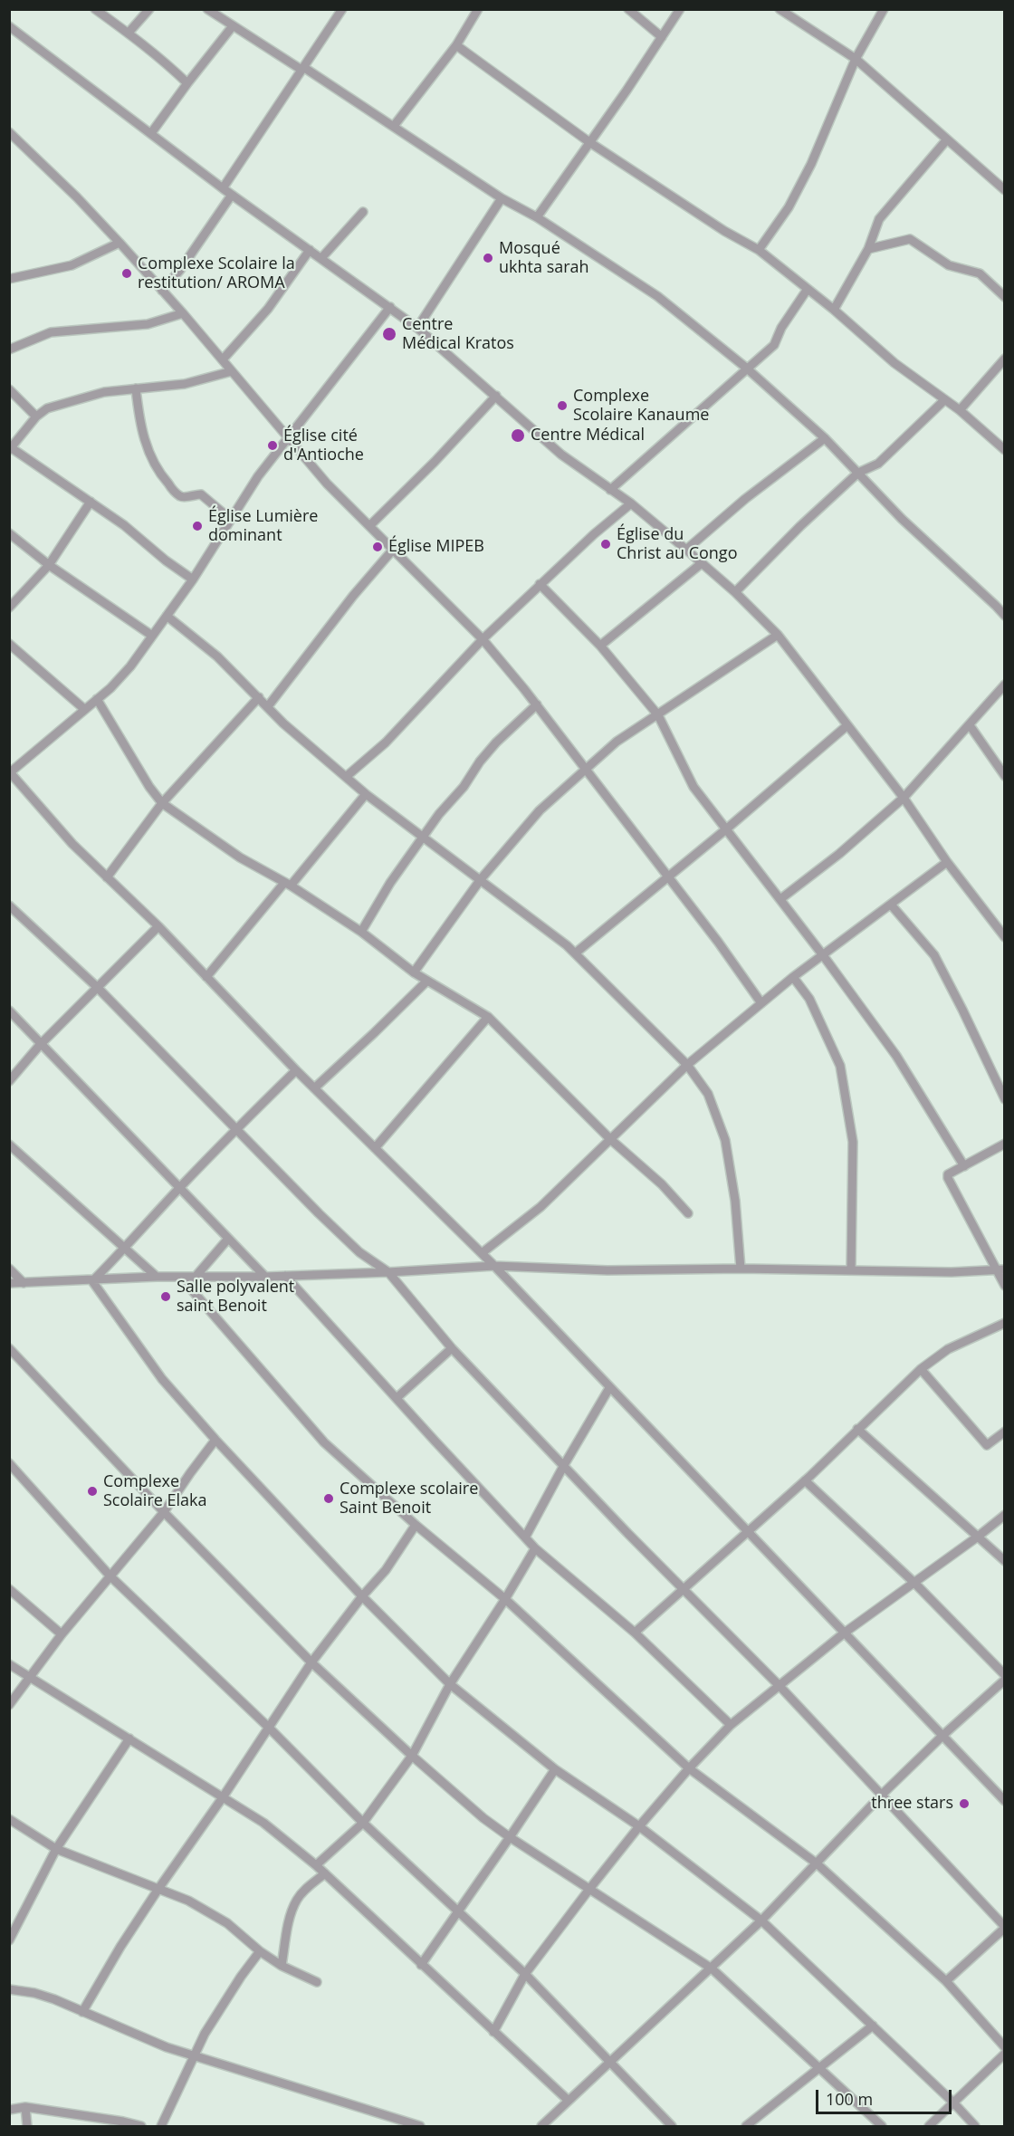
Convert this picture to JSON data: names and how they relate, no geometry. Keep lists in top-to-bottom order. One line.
{"places":["Mosqué ukhta sarah","Complexe Scolaire la restitution/ AROMA","Centre Médical Kratos","Complexe Scolaire Kanaume","Centre Médical","Église cité d'Antioche","Église Lumière dominant","Église du Christ au Congo","Église MIPEB","Salle polyvalent saint Benoit","Complexe Scolaire Elaka","Complexe scolaire Saint Benoit","three stars"],"scale_bar":"100 m"}
